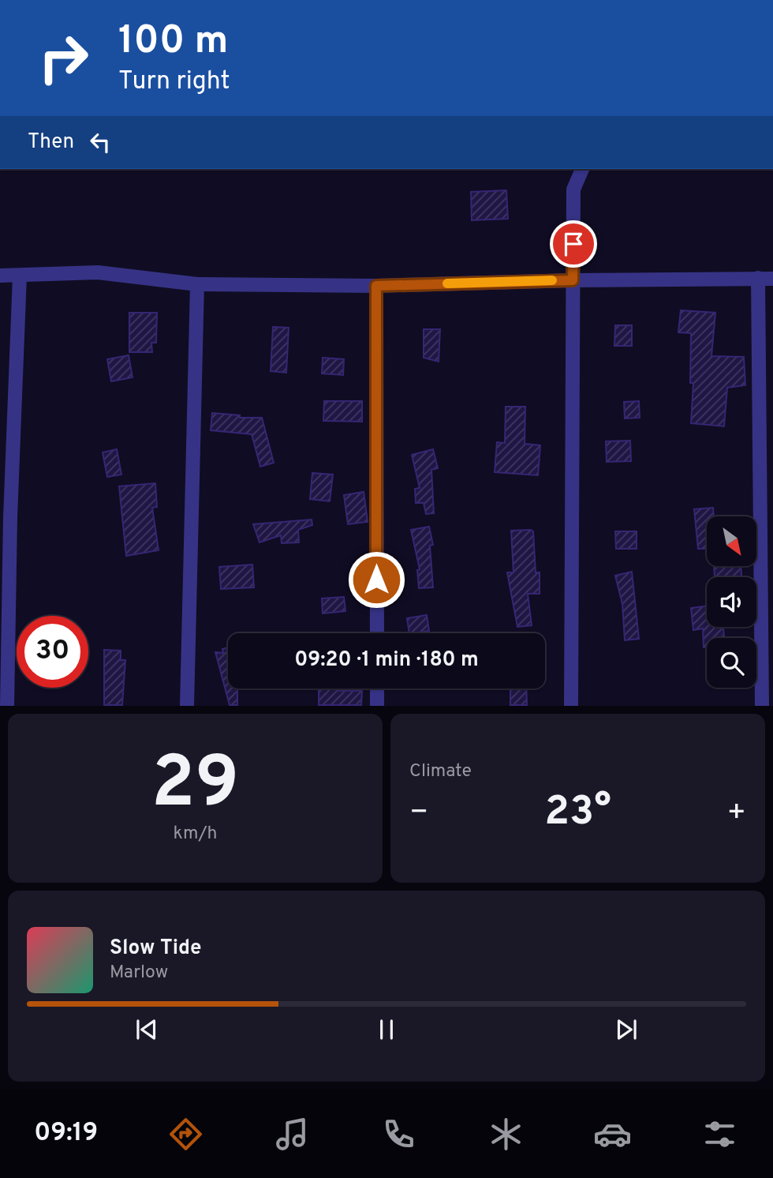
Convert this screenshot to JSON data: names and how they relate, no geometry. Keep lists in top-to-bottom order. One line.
{"north":"bottom right","page":{"turn":["100 m","Turn right"],"then":"Then","limit":"30","trip":"09:20 · 1 min · 180 m","tile":[["29","km/h"],"Climate"],"heat":["−","23°","+"],"song":["Slow Tide","Marlow"],"tabs":"09:19"}}
